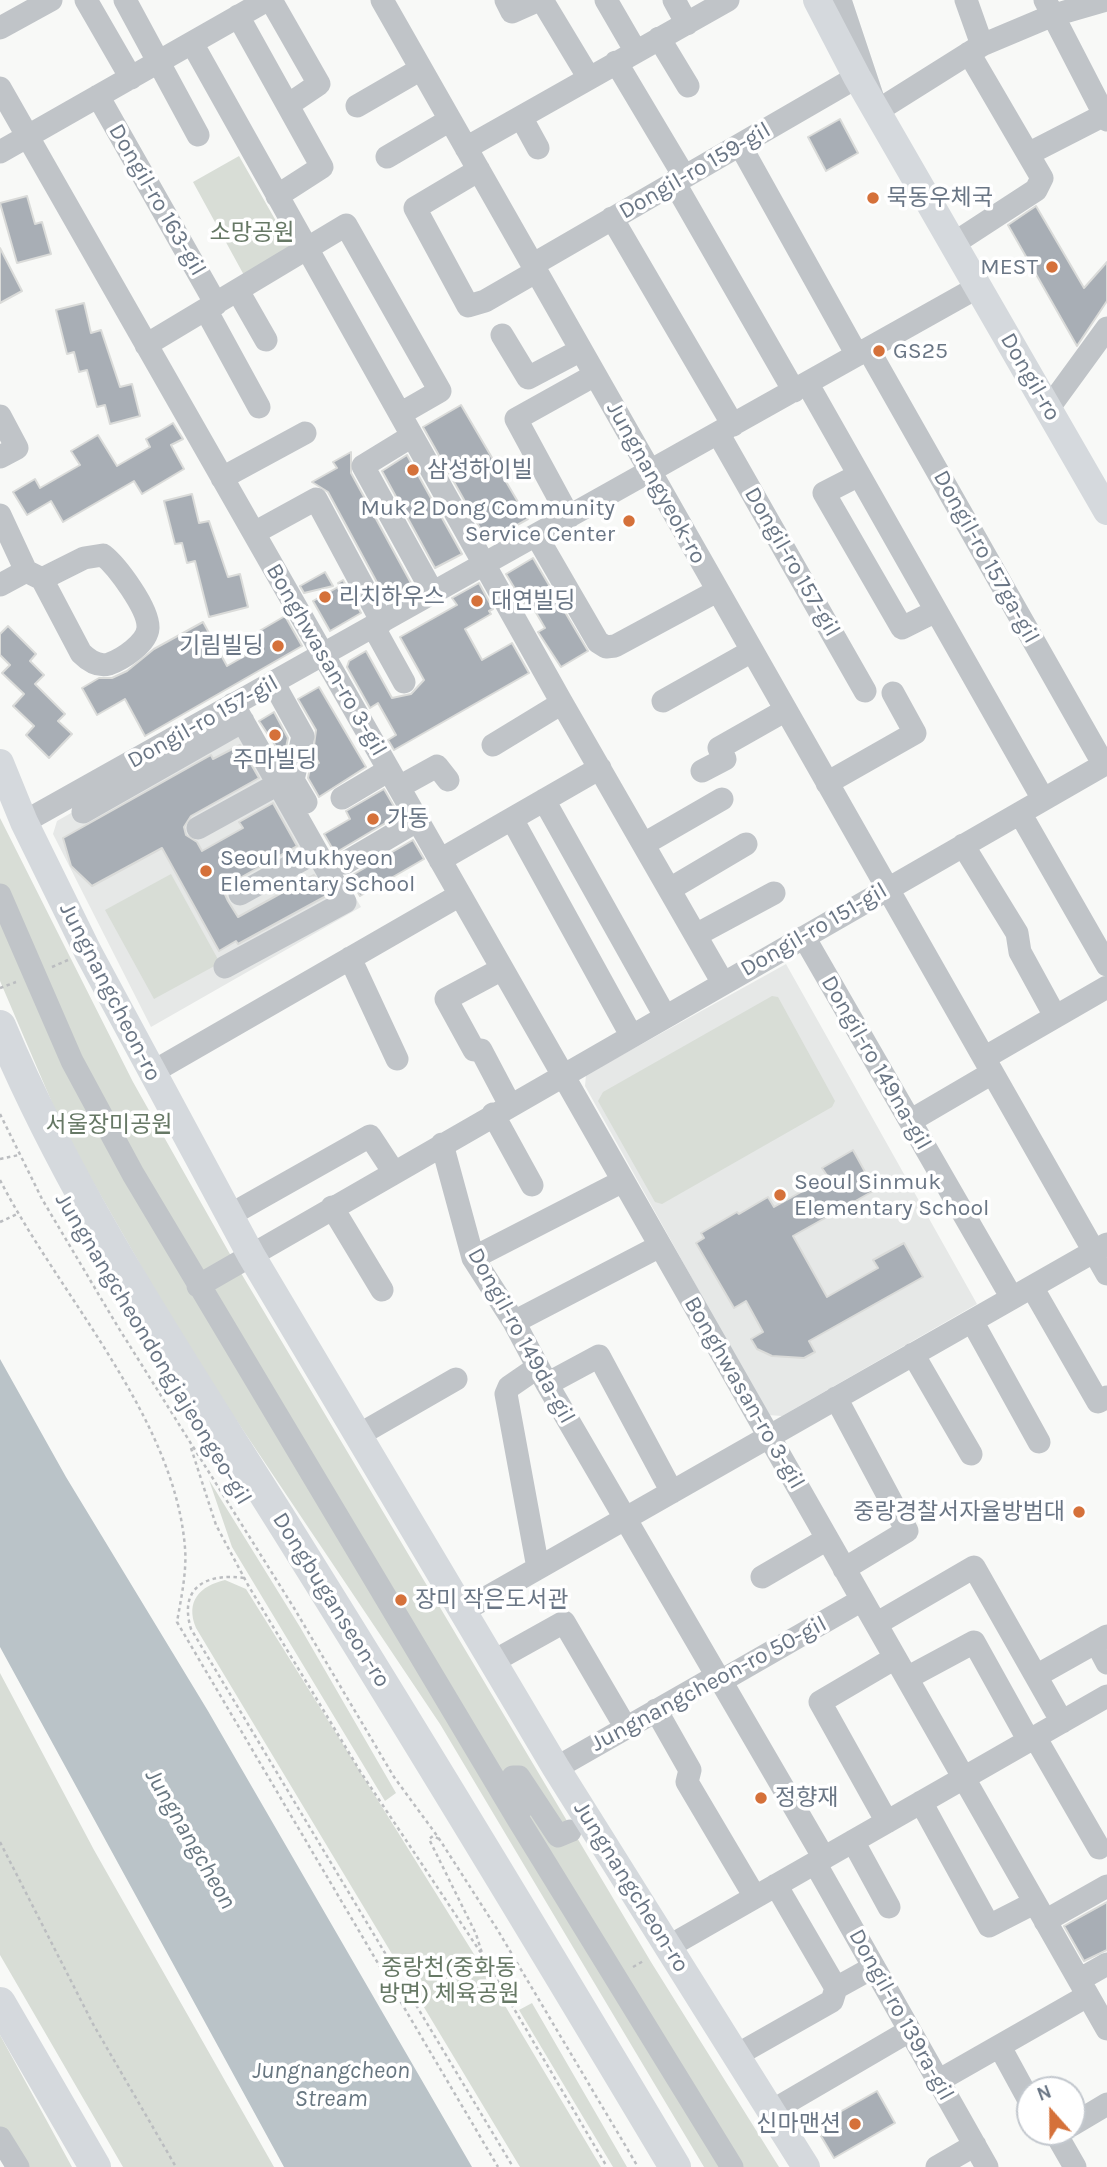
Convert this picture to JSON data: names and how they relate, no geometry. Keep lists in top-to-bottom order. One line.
{"streets":{"highway":["Dongbuganseon-ro"],"main road":["Dongil-ro","Jungnangcheon-ro"],"street":["Dongil-ro 159-gil","Dongil-ro 163-gil","Jungnangyeok-ro","Dongil-ro 157ga-gil","Dongil-ro 157-gil","Bonghwasan-ro 3-gil","Dongil-ro 151-gil","Dongil-ro 149na-gil","Dongil-ro 149da-gil","Jungnangcheon-ro 50-gil","Dongil-ro 139ra-gil"],"path":["Jungnangcheondongjajeongeo-gil"]},"crossings":[["Dongil-ro 159-gil","Dongil-ro"],["Dongil-ro 159-gil","Jungnangyeok-ro"],["Dongil-ro 159-gil","Dongil-ro 157-gil"],["Dongil-ro 163-gil","Bonghwasan-ro 3-gil"],["Dongil-ro","Dongil-ro 157-gil"],["Jungnangyeok-ro","Dongil-ro 157-gil"],["Jungnangyeok-ro","Dongil-ro 151-gil"],["Dongil-ro 157ga-gil","Dongil-ro 157-gil"],["Dongil-ro 157ga-gil","Dongil-ro 151-gil"],["Dongil-ro 157-gil","Bonghwasan-ro 3-gil"],["Dongil-ro 157-gil","Jungnangcheon-ro"],["Bonghwasan-ro 3-gil","Dongil-ro 151-gil"],["Bonghwasan-ro 3-gil","Jungnangcheon-ro 50-gil"],["Dongil-ro 151-gil","Jungnangcheon-ro"],["Dongil-ro 151-gil","Dongil-ro 149na-gil"],["Dongil-ro 151-gil","Dongil-ro 149da-gil"],["Jungnangcheon-ro","Jungnangcheon-ro 50-gil"],["Dongil-ro 149da-gil","Jungnangcheon-ro 50-gil"],["Dongil-ro 149da-gil","Dongil-ro 139ra-gil"],["Jungnangcheon-ro 50-gil","Dongil-ro 139ra-gil"]],"water":["Jungnangcheon","Jungnangcheon Stream"],"parks":["소망공원","서울장미공원","중랑천(중화동 방면) 체육공원"],"places":["묵동우체국","MEST","GS25","삼성하이빌","Muk 2 Dong Community Service Center","리치하우스","대연빌딩","기림빌딩","주마빌딩","가동","Seoul Mukhyeon Elementary School","Seoul Sinmuk Elementary School","중랑경찰서자율방범대","장미 작은도서관","정향재","신마맨션"],"north":"top"}
